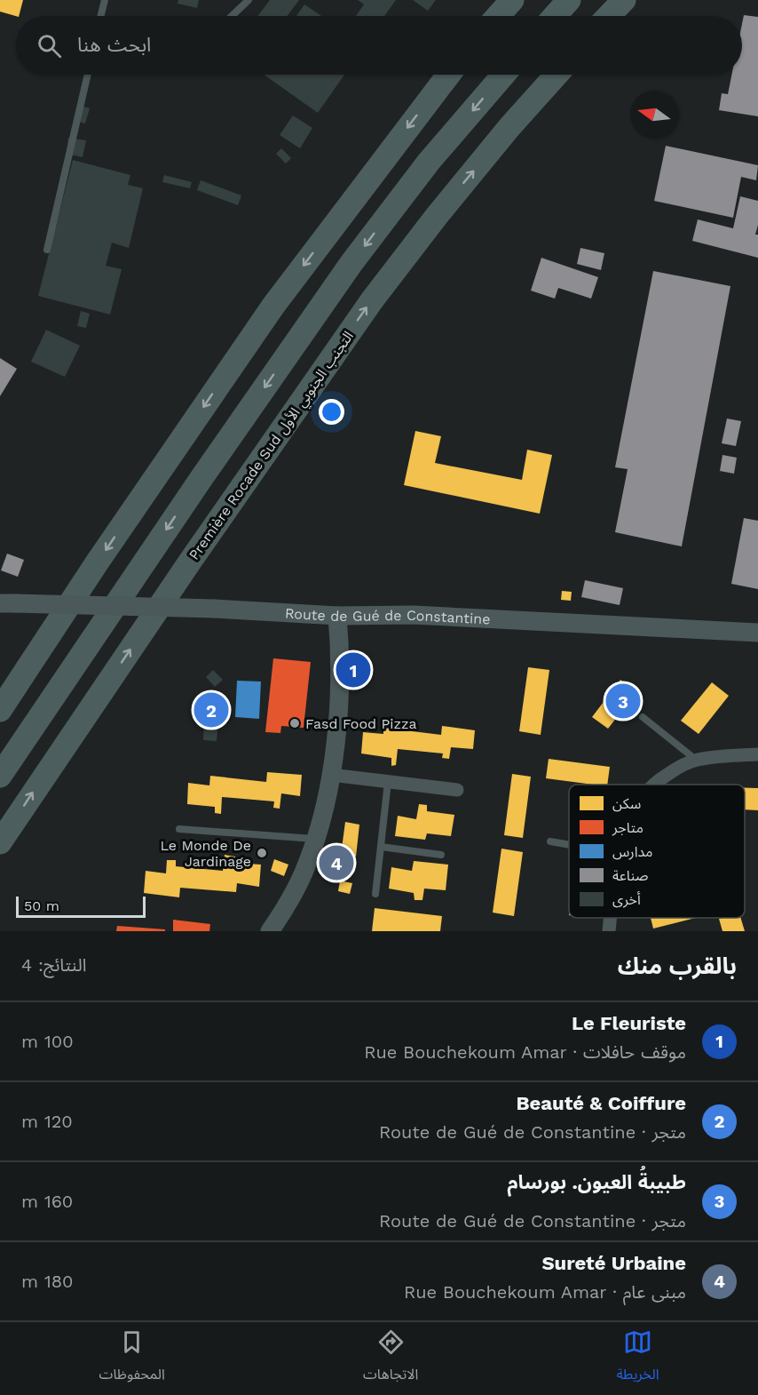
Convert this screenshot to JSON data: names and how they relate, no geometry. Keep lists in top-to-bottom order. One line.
{"streets":{"highway":["Première Rocade Sud التجنب الجنوبي الأول"],"main road":["Route de Gué de Constantine"]},"places":["Fasd Food Pizza","Le Monde De Jardinage"],"legend":["سكن","متاجر","مدارس","صناعة","أخرى"],"scale_bar":"50 m","north":"left","page":{"search":"ابحث هنا","pins":["1","3","2","4"],"scale":"50 m","heading":["بالقرب منك","النتائج: 4"],"list":[{"mark":"1","name":"Le Fleuriste","note":"موقف حافلات · Rue Bouchekoum Amar","value":"100 m"},{"mark":"2","name":"Beauté & Coiffure","note":"متجر · Route de Gué de Constantine","value":"120 m"},{"mark":"3","name":"طبيبةُ العيون. بورسام","note":"متجر · Route de Gué de Constantine","value":"160 m"},{"mark":"4","name":"Sureté Urbaine","note":"مبنى عام · Rue Bouchekoum Amar","value":"180 m"}],"nav":["الخريطة","الاتجاهات","المحفوظات"]}}
